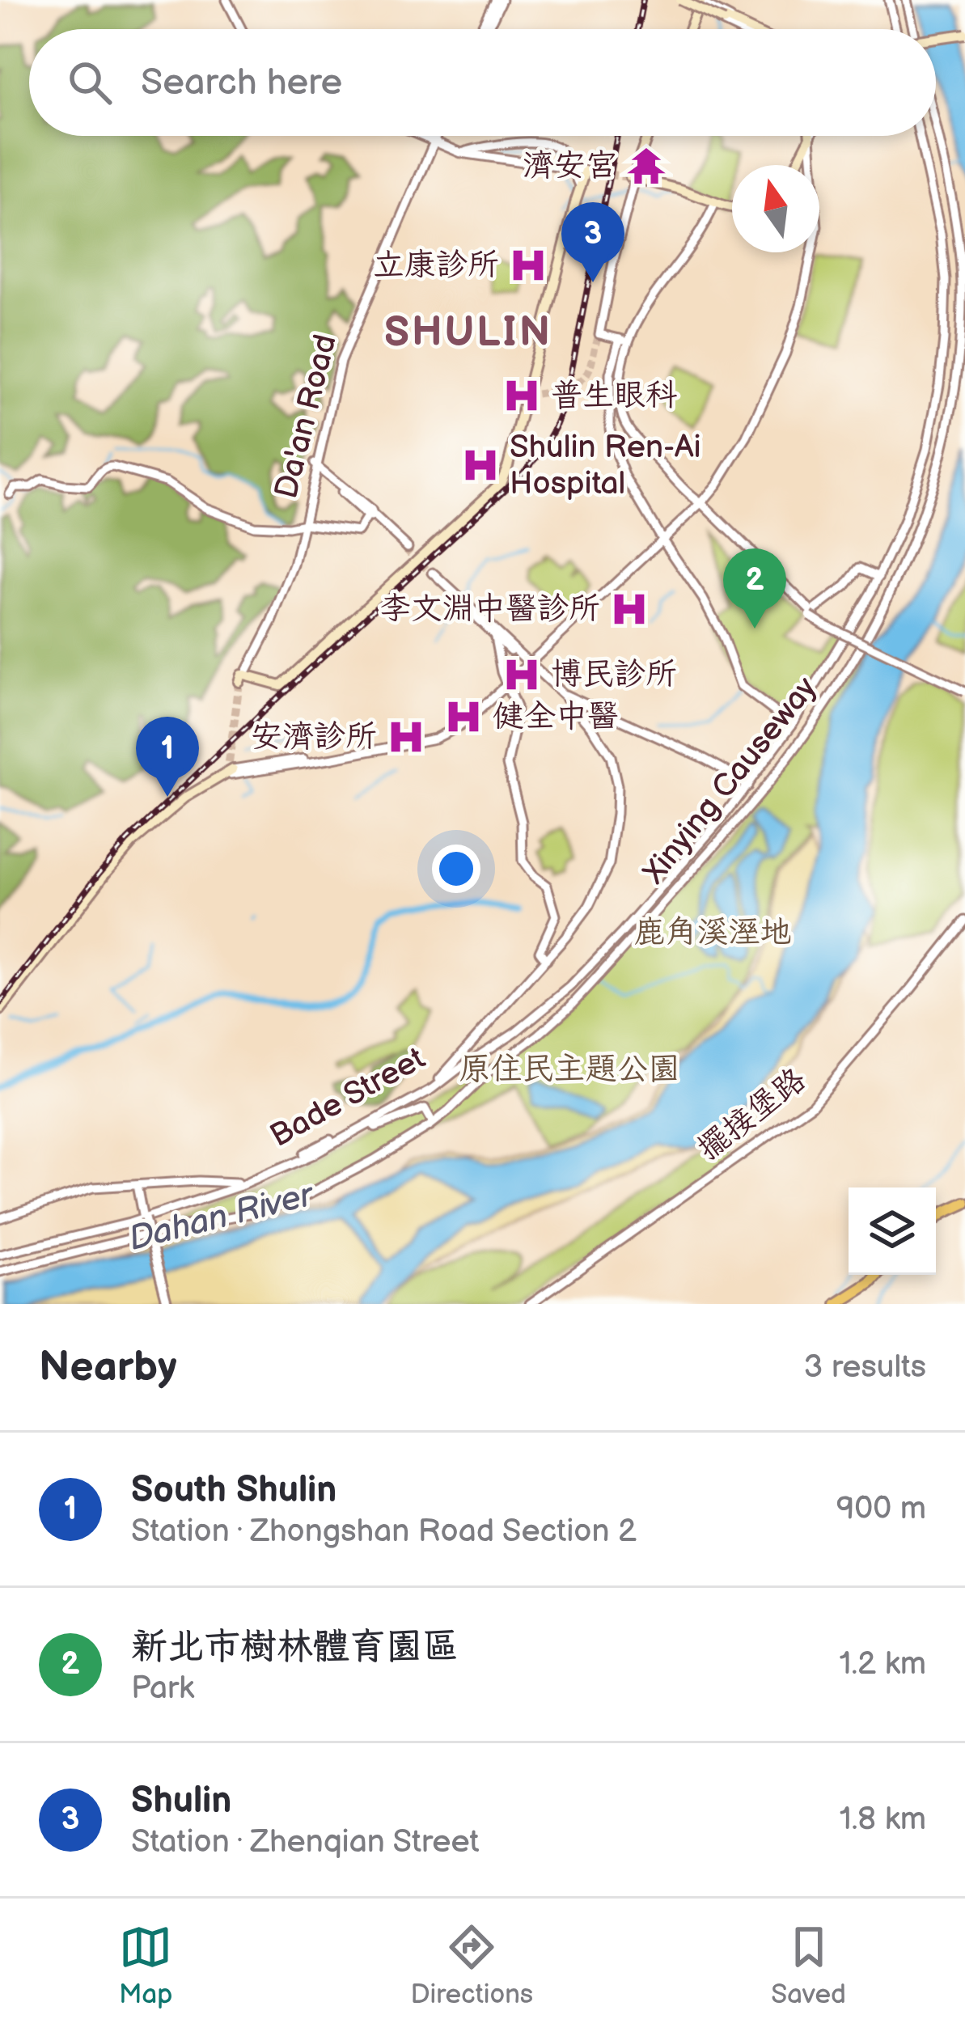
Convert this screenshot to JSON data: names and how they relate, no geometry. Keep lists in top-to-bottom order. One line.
{"streets":{"street":["Da'an Road","Xinying Causeway","Bade Street","擺接堡路"]},"districts":["SHULIN"],"water":["Dahan River"],"parks":["鹿角溪溼地","原住民主題公園"],"places":{"temple":["濟安宮"],"hospital":["立康診所","普生眼科","Shulin Ren-Ai Hospital","李文淵中醫診所","博民診所","健全中醫","安濟診所"]},"north":"top","page":{"search":"Search here","pins":["3","2","1"],"heading":["Nearby","3 results"],"list":[{"mark":"1","name":"South Shulin","note":"Station · Zhongshan Road Section 2","value":"900 m"},{"mark":"2","name":"新北市樹林體育園區","note":"Park","value":"1.2 km"},{"mark":"3","name":"Shulin","note":"Station · Zhenqian Street","value":"1.8 km"}],"nav":["Map","Directions","Saved"]}}
